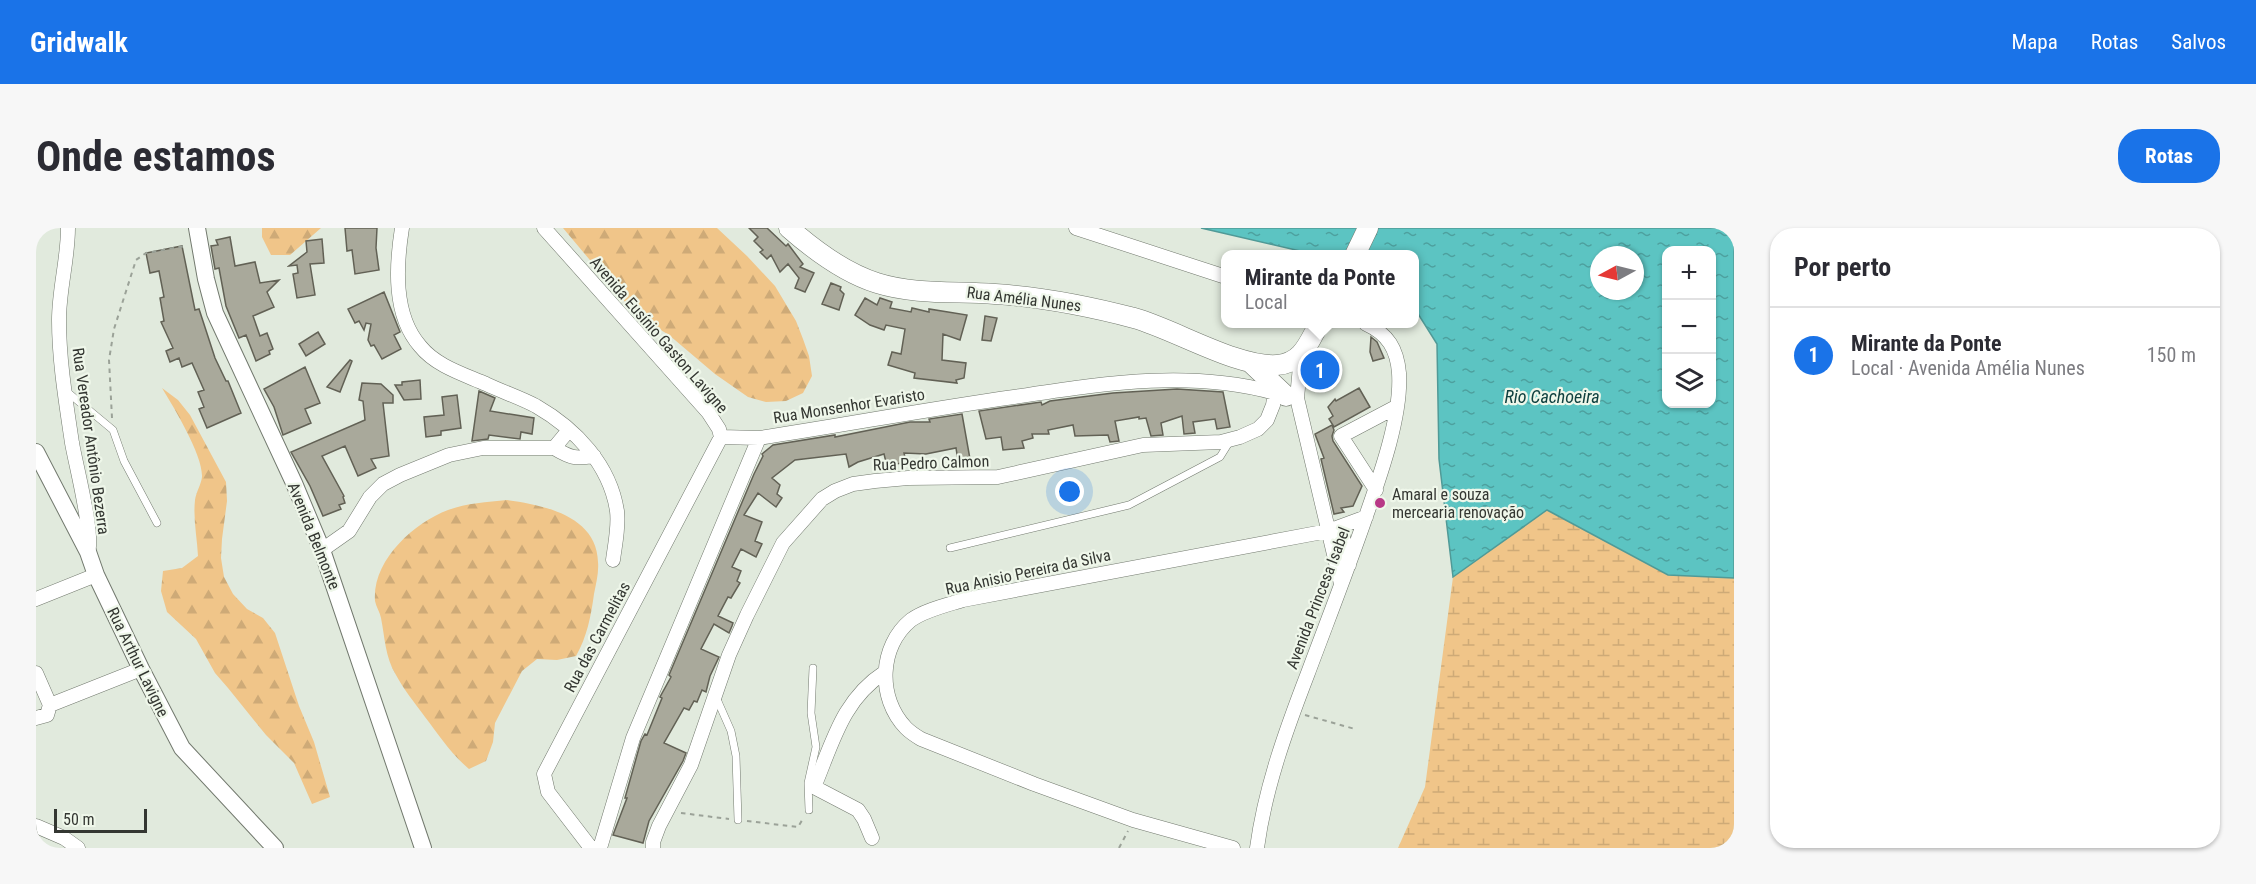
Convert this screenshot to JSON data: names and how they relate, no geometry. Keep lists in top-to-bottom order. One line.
{"streets":{"main road":["Rua Amélia Nunes"],"street":["Avenida Eusínio Gaston Lavigne","Rua Monsenhor Evaristo","Rua Vereador Antônio Bezerra","Rua Pedro Calmon","Avenida Belmonte","Rua Anisio Pereira da Silva","Avenida Princesa Isabel","Rua das Carmelitas","Rua Arthur Lavigne"]},"crossings":[["Avenida Eusínio Gaston Lavigne","Rua Monsenhor Evaristo"],["Avenida Eusínio Gaston Lavigne","Rua das Carmelitas"],["Rua Monsenhor Evaristo","Rua Pedro Calmon"],["Rua Vereador Antônio Bezerra","Rua Arthur Lavigne"],["Rua Anisio Pereira da Silva","Avenida Princesa Isabel"]],"water":["Rio Cachoeira"],"places":["Amaral e souza mercearia renovação"],"scale_bar":"50 m","north":"left","page":{"header":"Gridwalk","nav":["Mapa","Rotas","Salvos"],"buttons":"Rotas","title":"Onde estamos","heading":"Por perto","map_buttons":["+","−"],"popup":["Mirante da Ponte","Local"],"list":[{"mark":"1","name":"Mirante da Ponte","note":"Local · Avenida Amélia Nunes","value":"150 m"}],"pins":"1","scale":"50 m"}}
